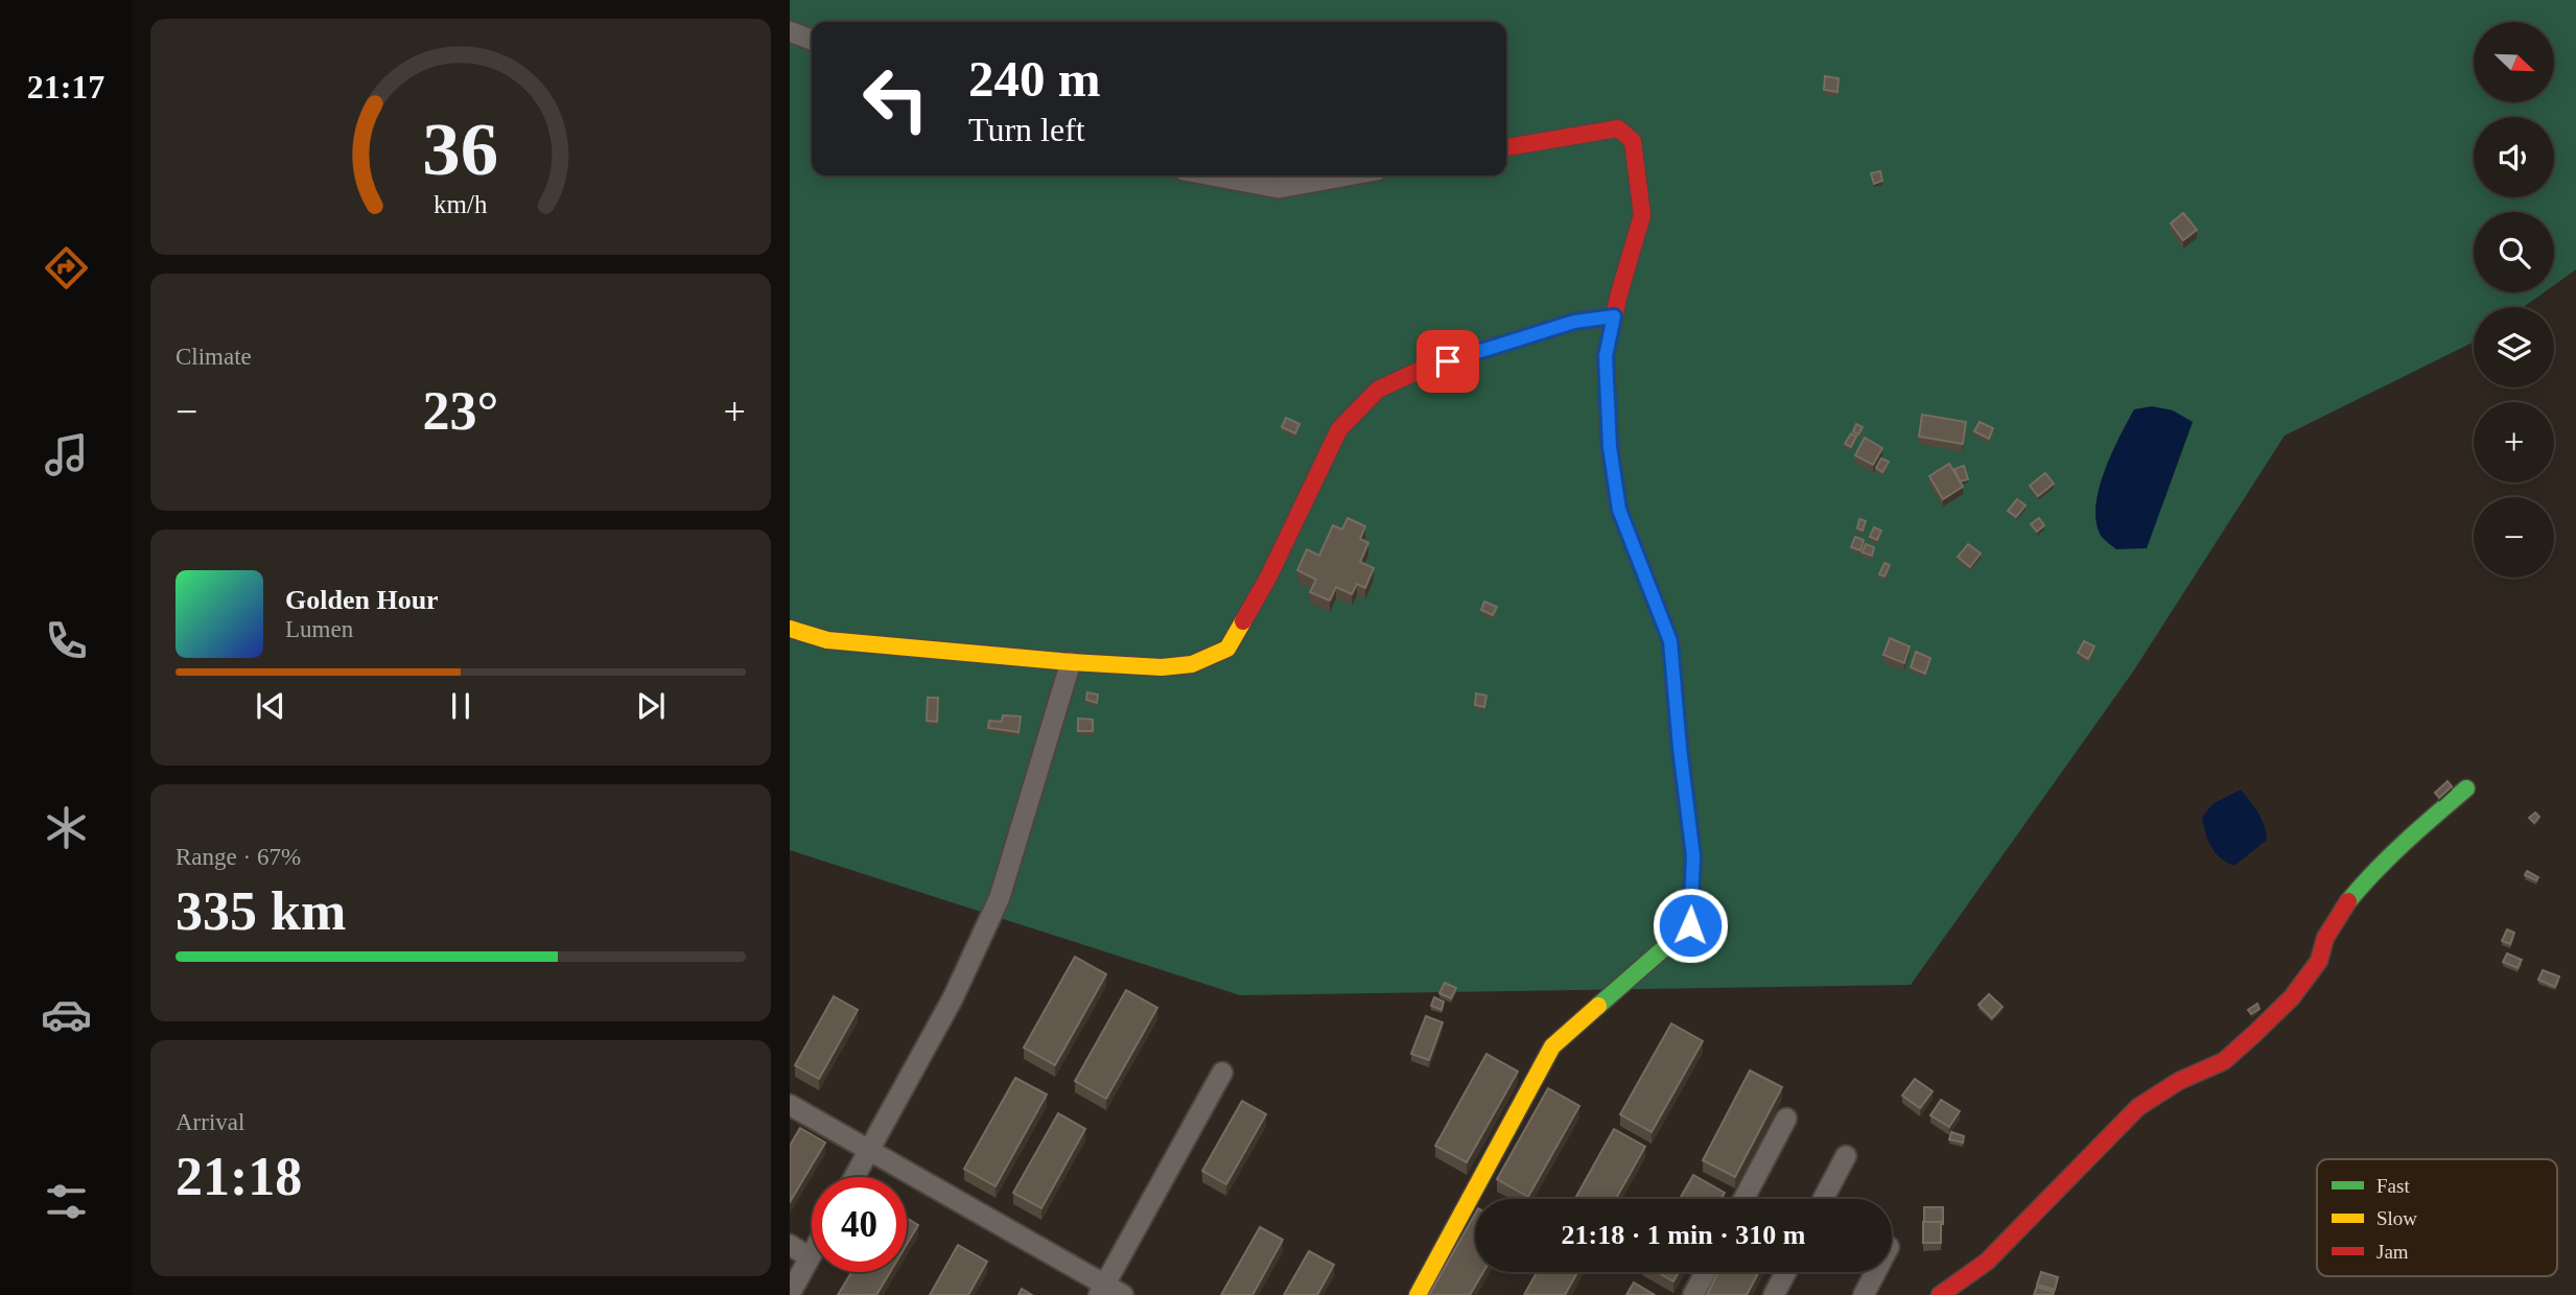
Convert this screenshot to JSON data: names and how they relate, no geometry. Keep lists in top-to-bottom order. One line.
{"legend":["Fast","Slow","Jam"],"north":"bottom right","page":{"tabs":"21:17","map_buttons":["+","−"],"turn":["240 m","Turn left"],"tile":["Climate",["Range · 67%","335 km"],["Arrival","21:18"]],"heat":["−","23°","+"],"song":["Golden Hour","Lumen"],"limit":"40","trip":"21:18 · 1 min · 310 m","gauge":["36","km/h"]}}
